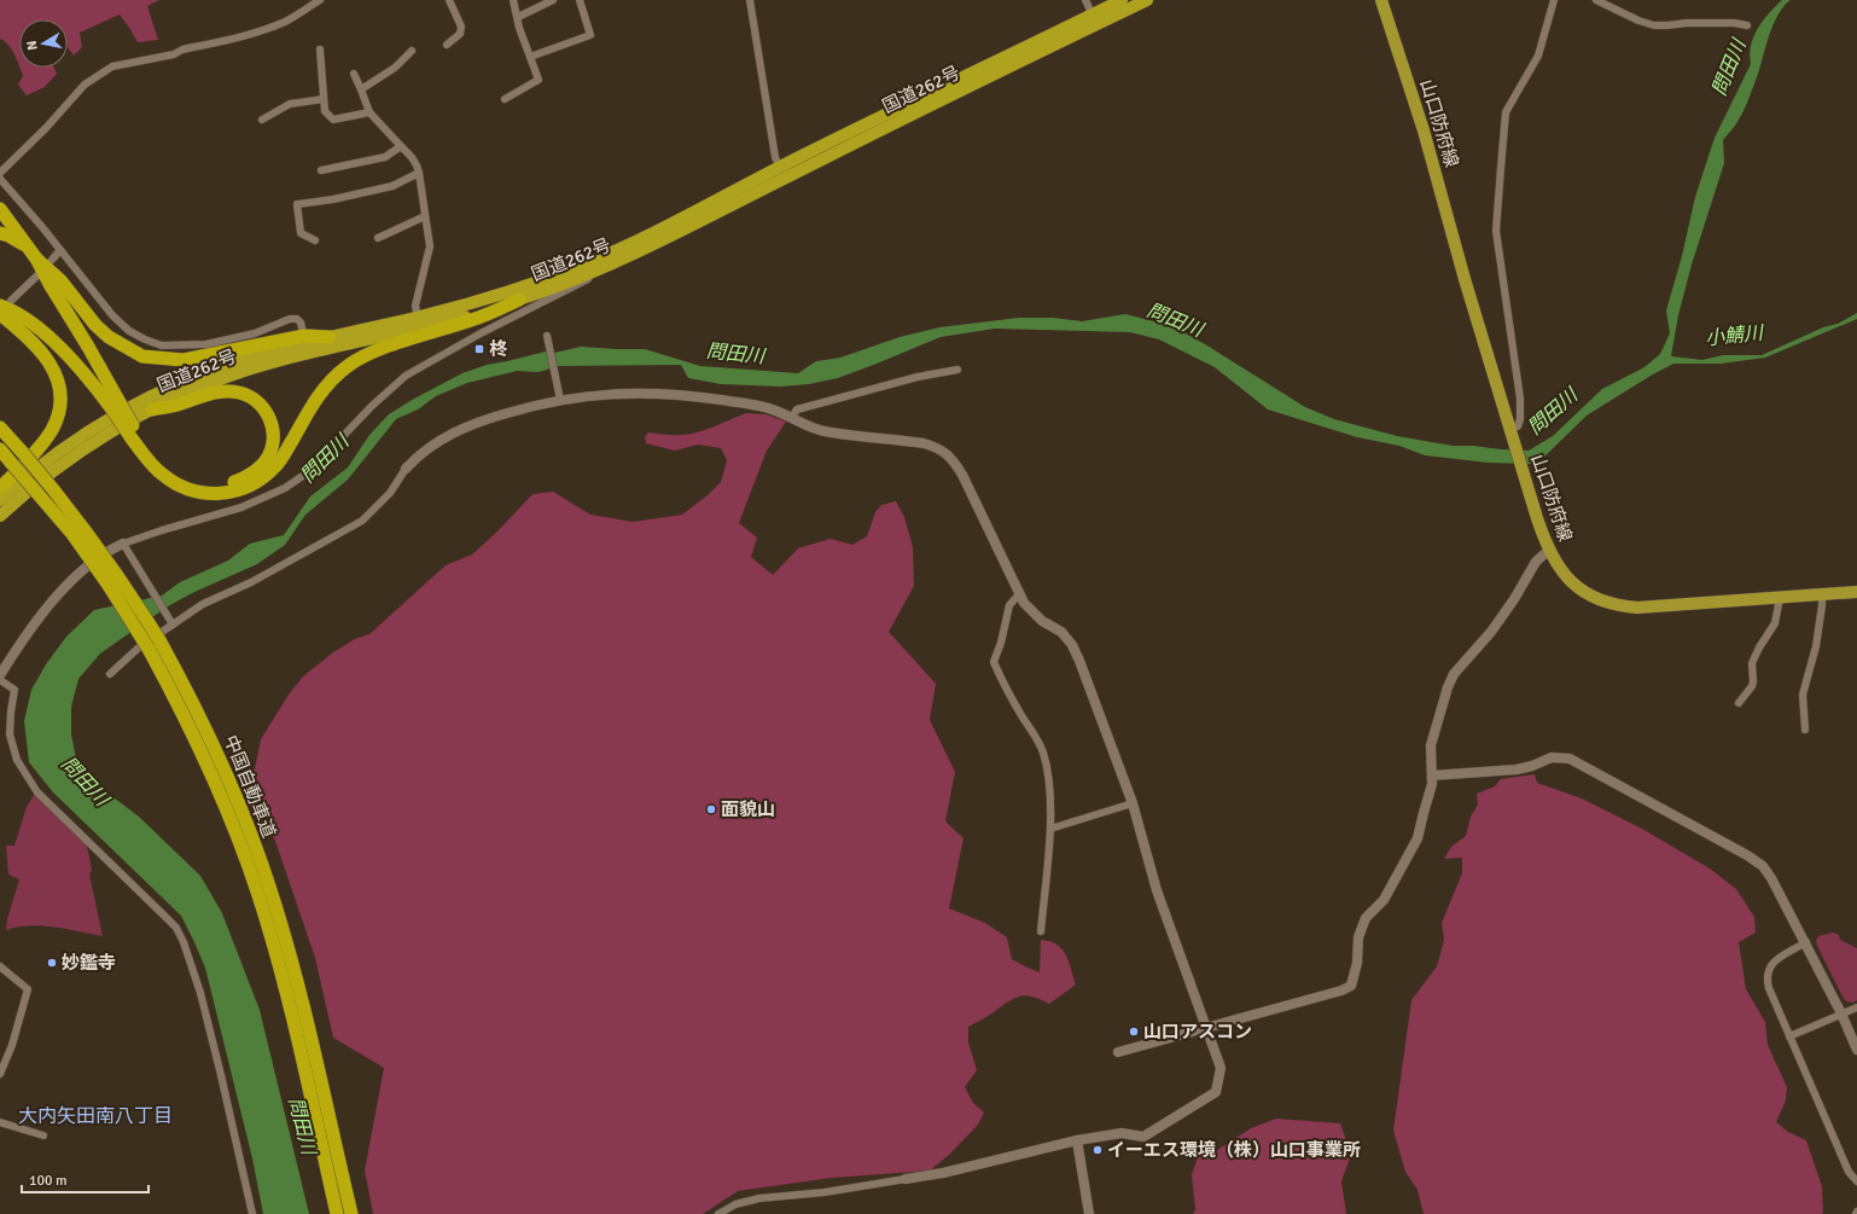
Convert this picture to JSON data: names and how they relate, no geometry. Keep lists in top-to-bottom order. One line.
{"streets":{"highway":["国道262号","中国自動車道"],"main road":["山口防府線"]},"districts":["大内矢田南八丁目"],"water":["問田川","小鯖川"],"places":{"transit":["柊"],"other":["面貌山","妙鑑寺","山口アスコン","イーエス環境（株）山口事業所"]},"scale_bar":"100 m","north":"left"}
